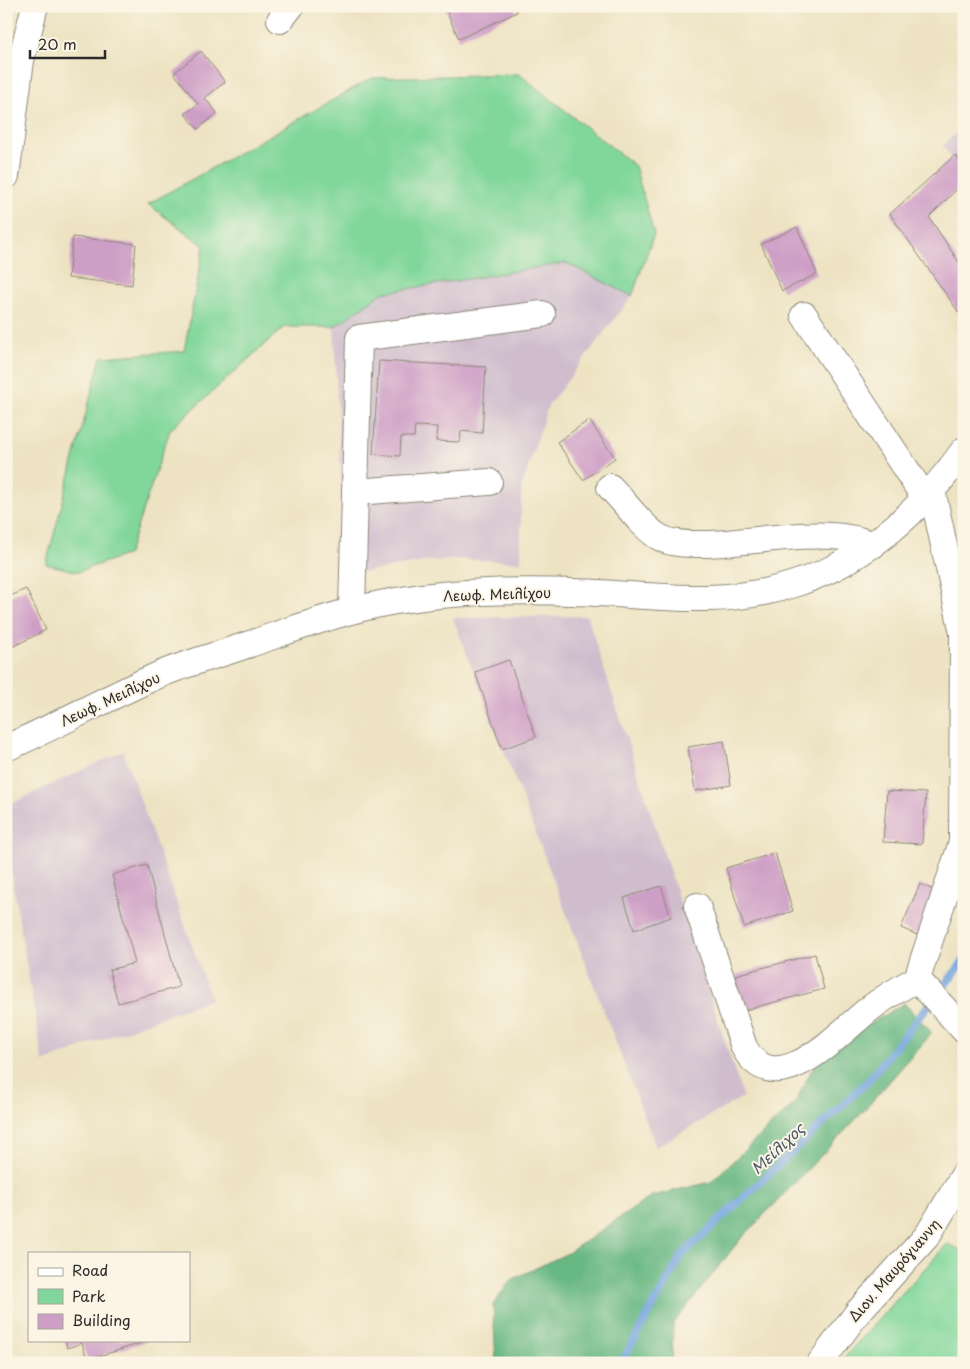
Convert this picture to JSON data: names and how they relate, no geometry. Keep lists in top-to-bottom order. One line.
{"streets":{"street":["Λεωφ. Μειλίχου","Διον. Μαυρόγιαννη"]},"water":["Μείλιχος"],"legend":["Road","Park","Building"],"scale_bar":"20 m"}
